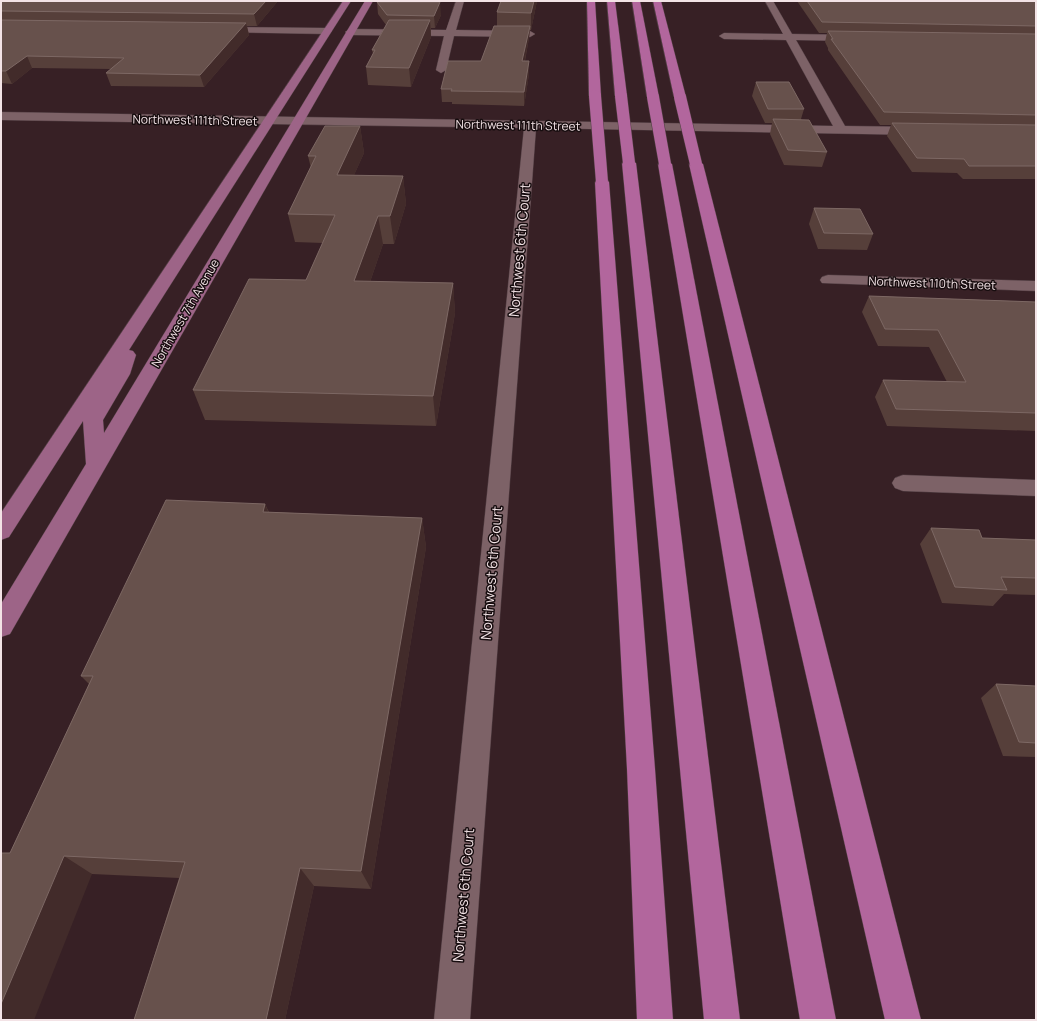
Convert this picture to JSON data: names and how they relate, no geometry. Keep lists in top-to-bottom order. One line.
{"streets":{"main road":["Northwest 7th Avenue"],"street":["Northwest 111th Street","Northwest 6th Court","Northwest 110th Street"]},"crossings":[["Northwest 111th Street","Northwest 6th Court"],["Northwest 111th Street","Northwest 7th Avenue"]]}
